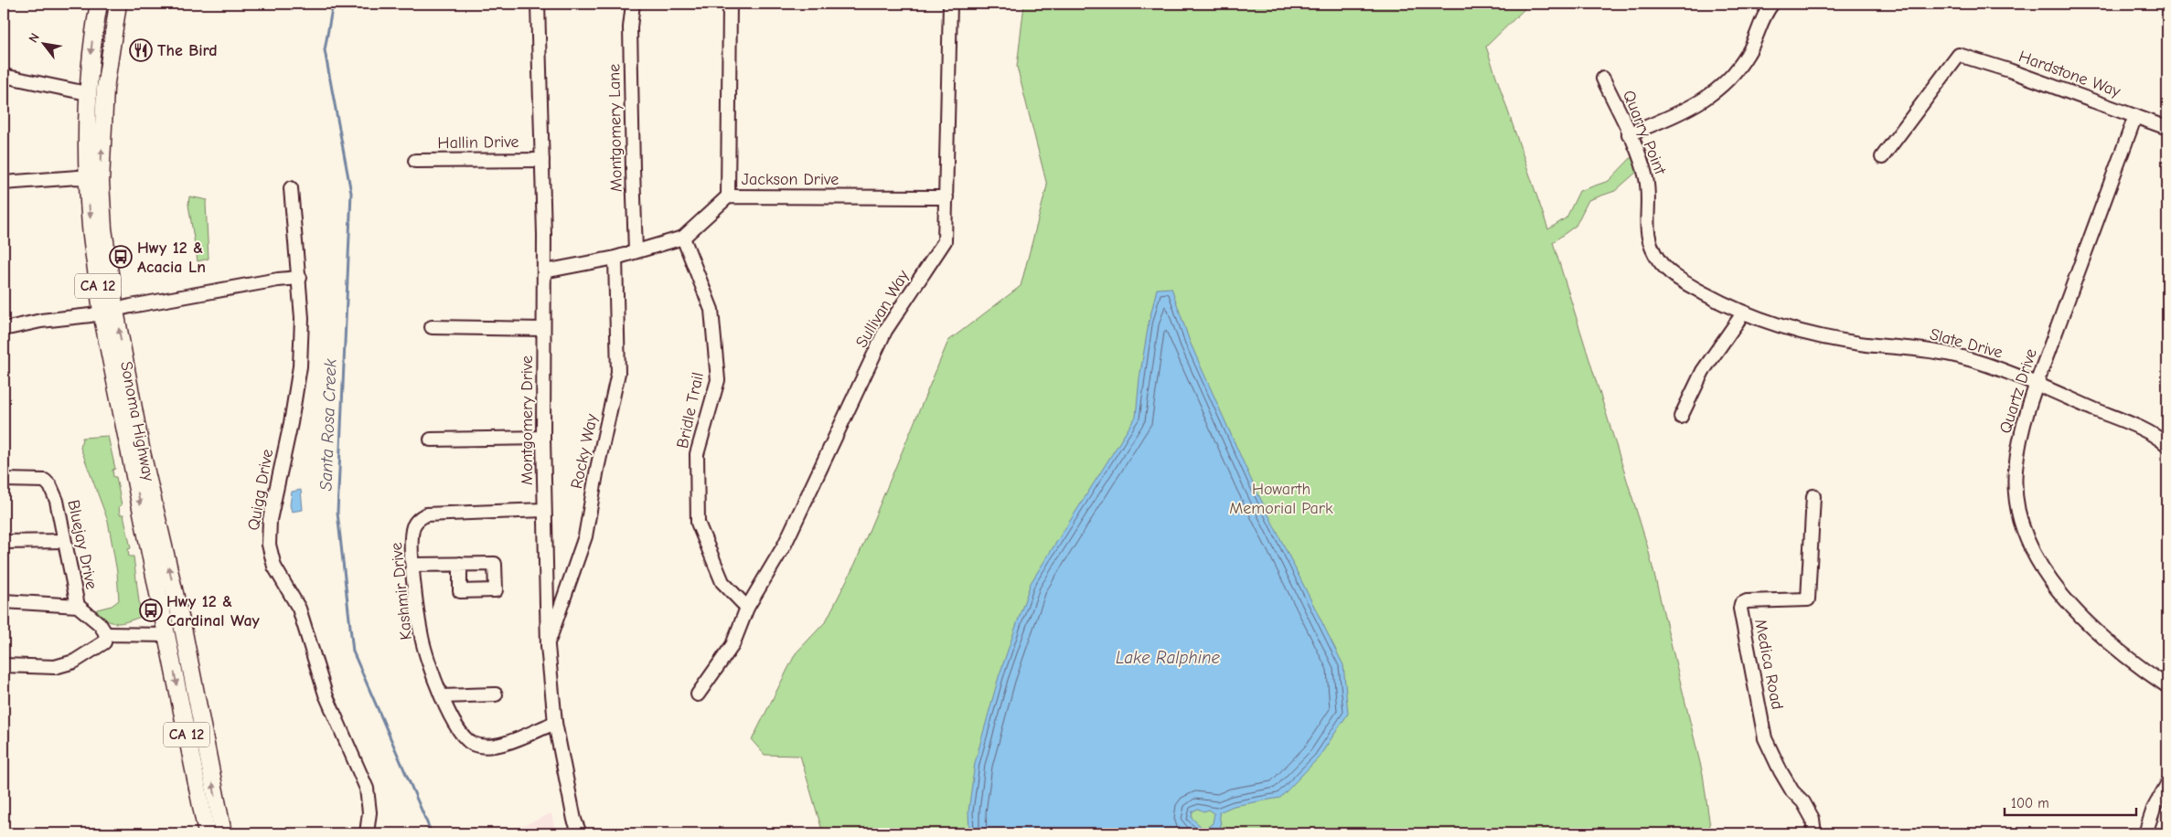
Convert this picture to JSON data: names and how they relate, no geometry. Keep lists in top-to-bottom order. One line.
{"streets":{"main road":["CA 12","Sonoma Highway"],"street":["Hardstone Way","Montgomery Lane","Quarry Point","Hallin Drive","Jackson Drive","Sullivan Way","Slate Drive","Quartz Drive","Bridle Trail","Montgomery Drive","Rocky Way","Quigg Drive","Bluejay Drive","Kashmir Drive","Medica Road"]},"crossings":[["Hardstone Way","Quartz Drive"],["Montgomery Lane","Jackson Drive"],["Quarry Point","Slate Drive"],["Hallin Drive","Montgomery Drive"],["Jackson Drive","Sullivan Way"],["Jackson Drive","Bridle Trail"],["Jackson Drive","Montgomery Drive"],["Jackson Drive","Rocky Way"],["Sullivan Way","Bridle Trail"],["Slate Drive","Quartz Drive"],["Montgomery Drive","Rocky Way"],["Montgomery Drive","Kashmir Drive"]],"water":["Santa Rosa Creek","Lake Ralphine"],"parks":["Howarth Memorial Park"],"places":{"restaurant":["The Bird"],"bus stop":["Hwy 12 & Acacia Ln","Hwy 12 & Cardinal Way"]},"scale_bar":"100 m","north":"top left"}
